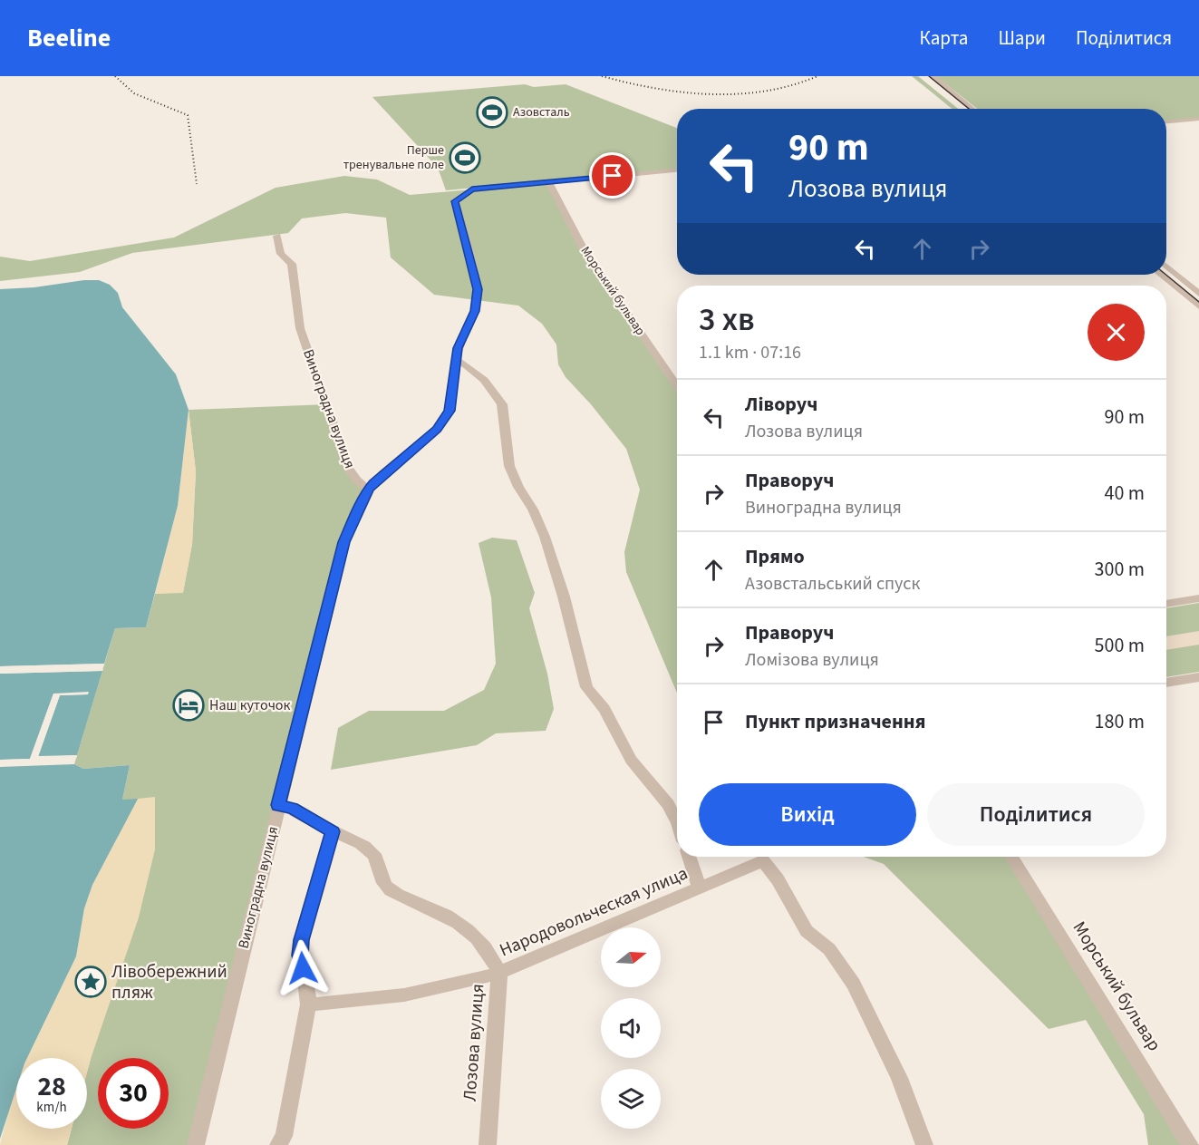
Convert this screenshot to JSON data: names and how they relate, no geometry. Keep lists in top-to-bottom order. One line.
{"streets":{"street":["Морський бульвар","Виноградна вулиця","Народовольческая улица","Лозова вулиця"]},"crossings":[["Виноградна вулиця","Лозова вулиця"],["Народовольческая улица","Лозова вулиця"]],"places":{"sports":["Азовсталь","Перше тренувальне поле"],"hotel":["Наш куточок"],"place":["Лівобережний пляж"]},"north":"right","page":{"header":"Beeline","nav":["Карта","Шари","Поділитися"],"turn":["90 m","Лозова вулиця"],"heading":["3 хв","1.1 km · 07:16"],"list":[{"name":"Ліворуч","note":"Лозова вулиця","value":"90 m"},{"name":"Праворуч","note":"Виноградна вулиця","value":"40 m"},{"name":"Прямо","note":"Азовстальський спуск","value":"300 m"},{"name":"Праворуч","note":"Ломізова вулиця","value":"500 m"},{"name":"Пункт призначення","value":"180 m"}],"buttons":["Вихід","Поділитися"],"speed":"28 km/h","limit":"30"}}
